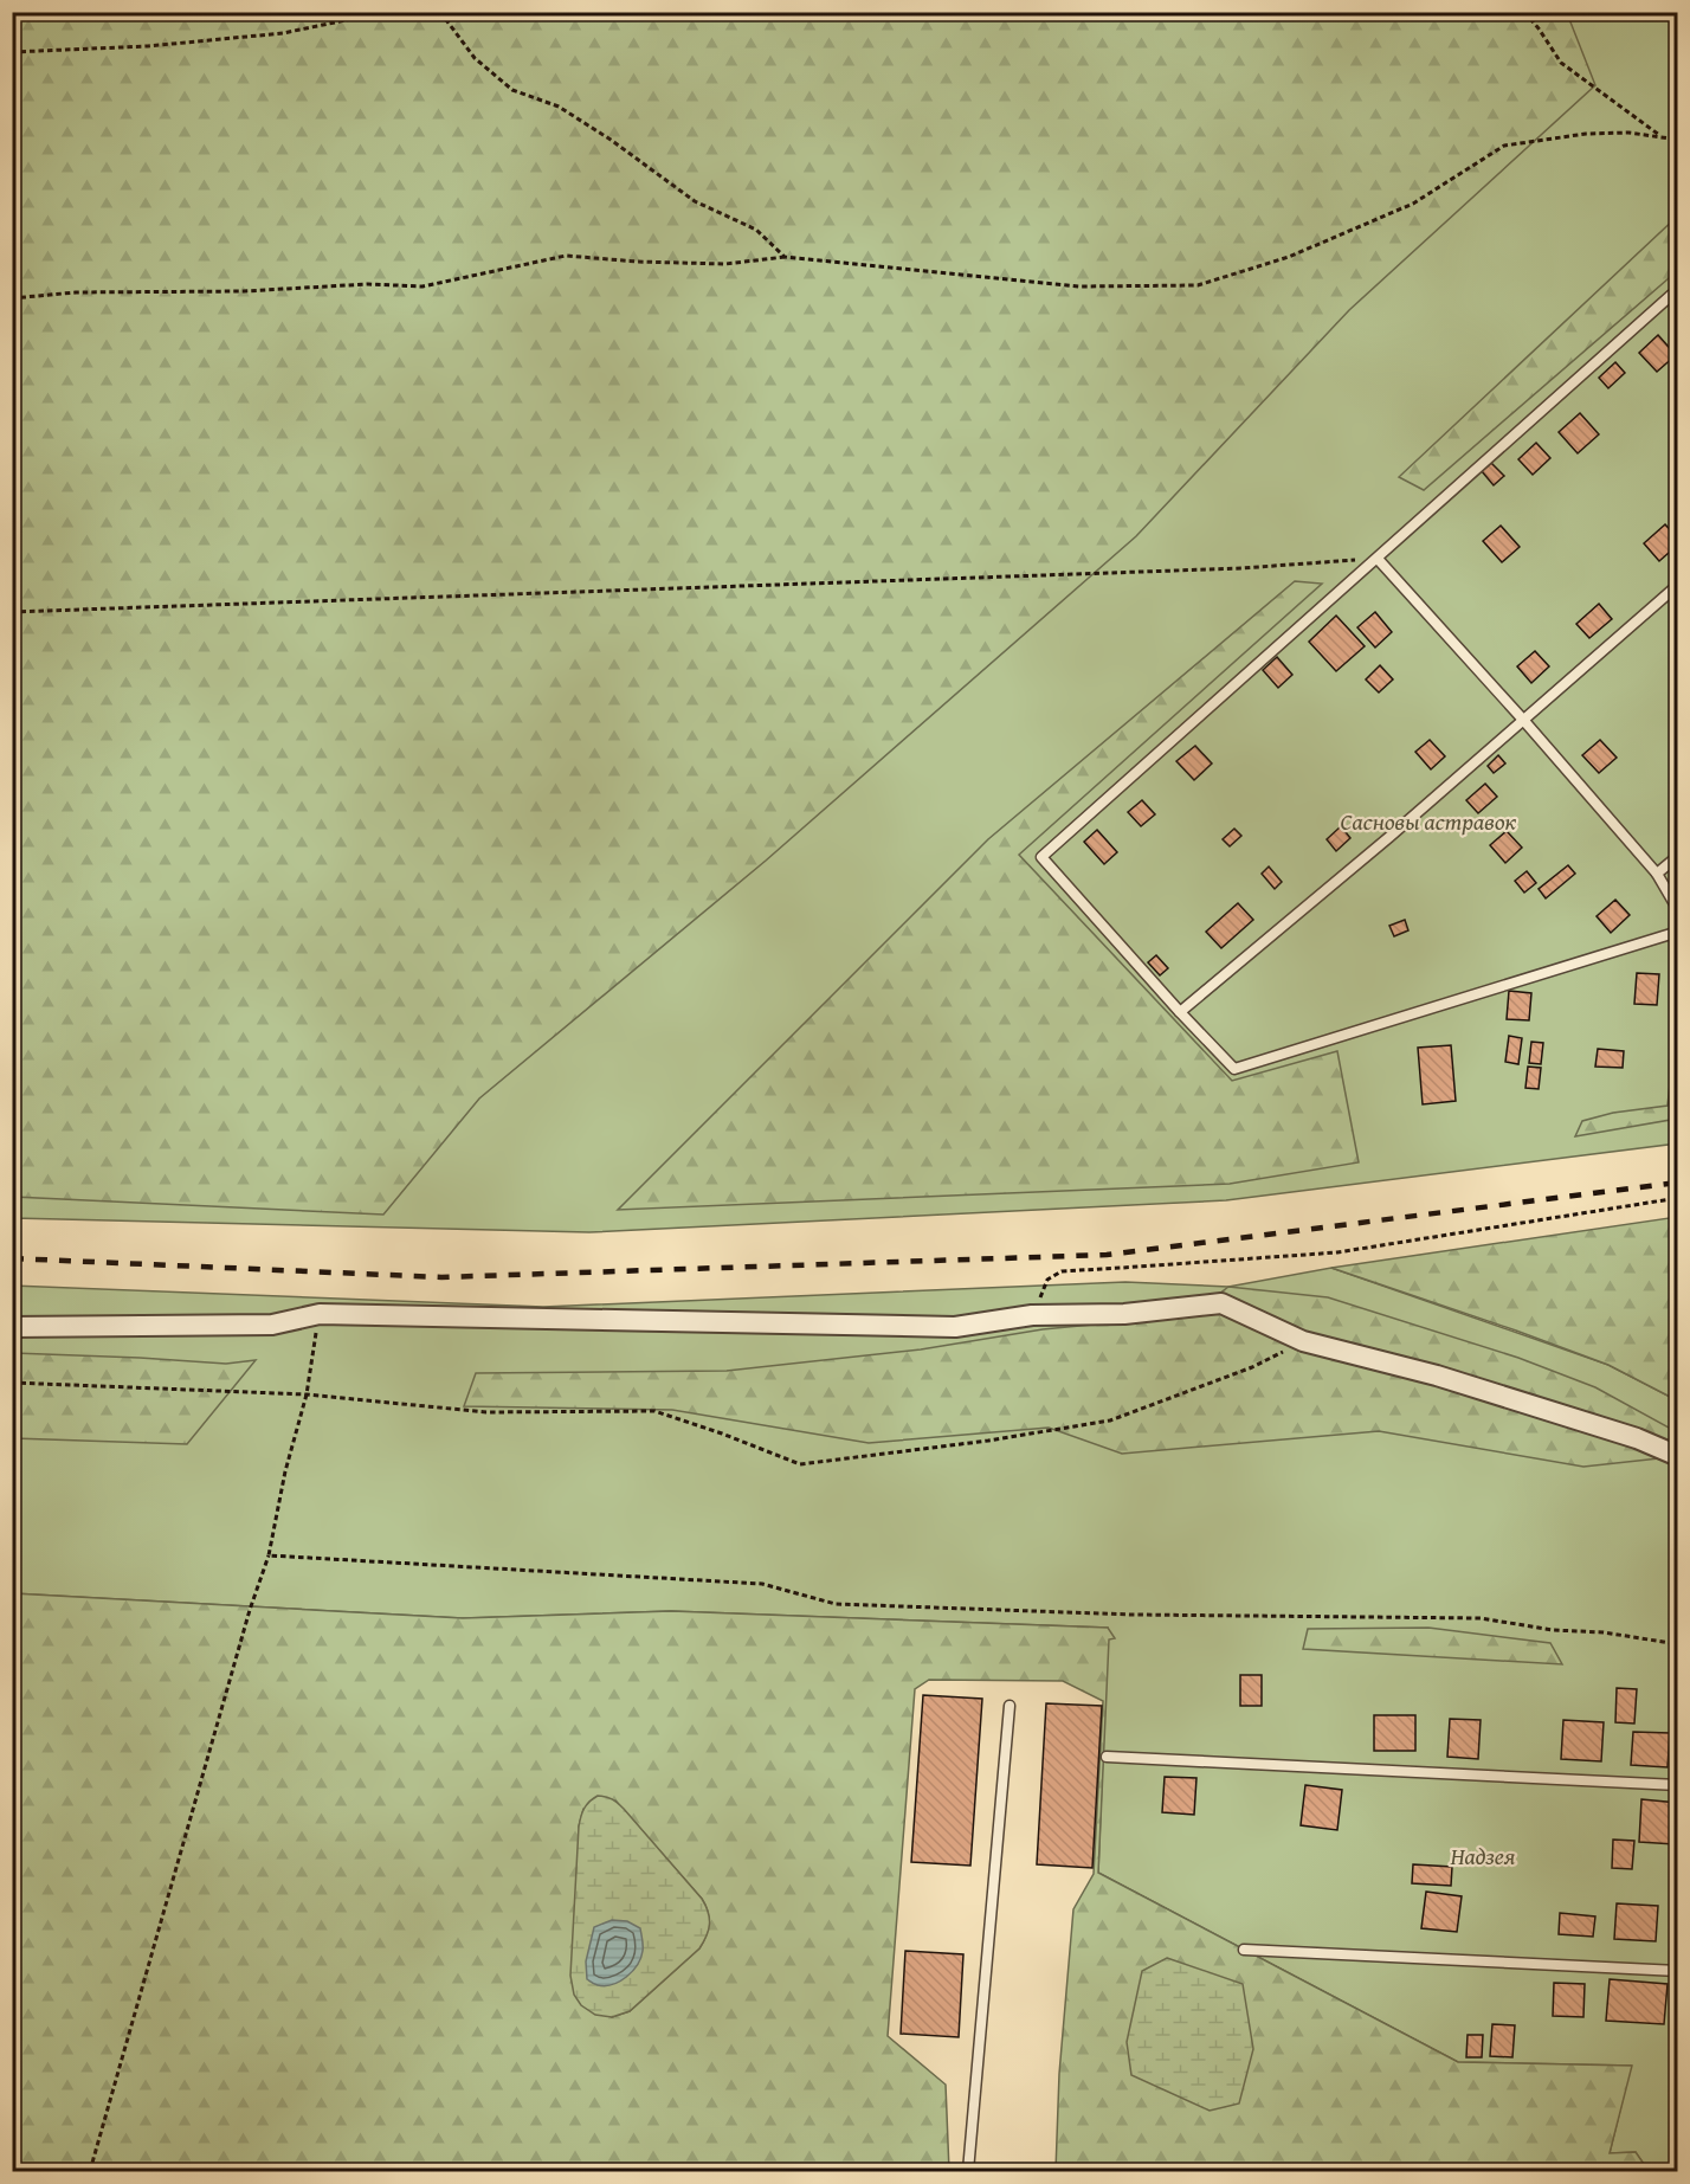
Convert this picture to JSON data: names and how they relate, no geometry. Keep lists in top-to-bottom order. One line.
{"parks":["Сасновы астравок","Надзея"]}
